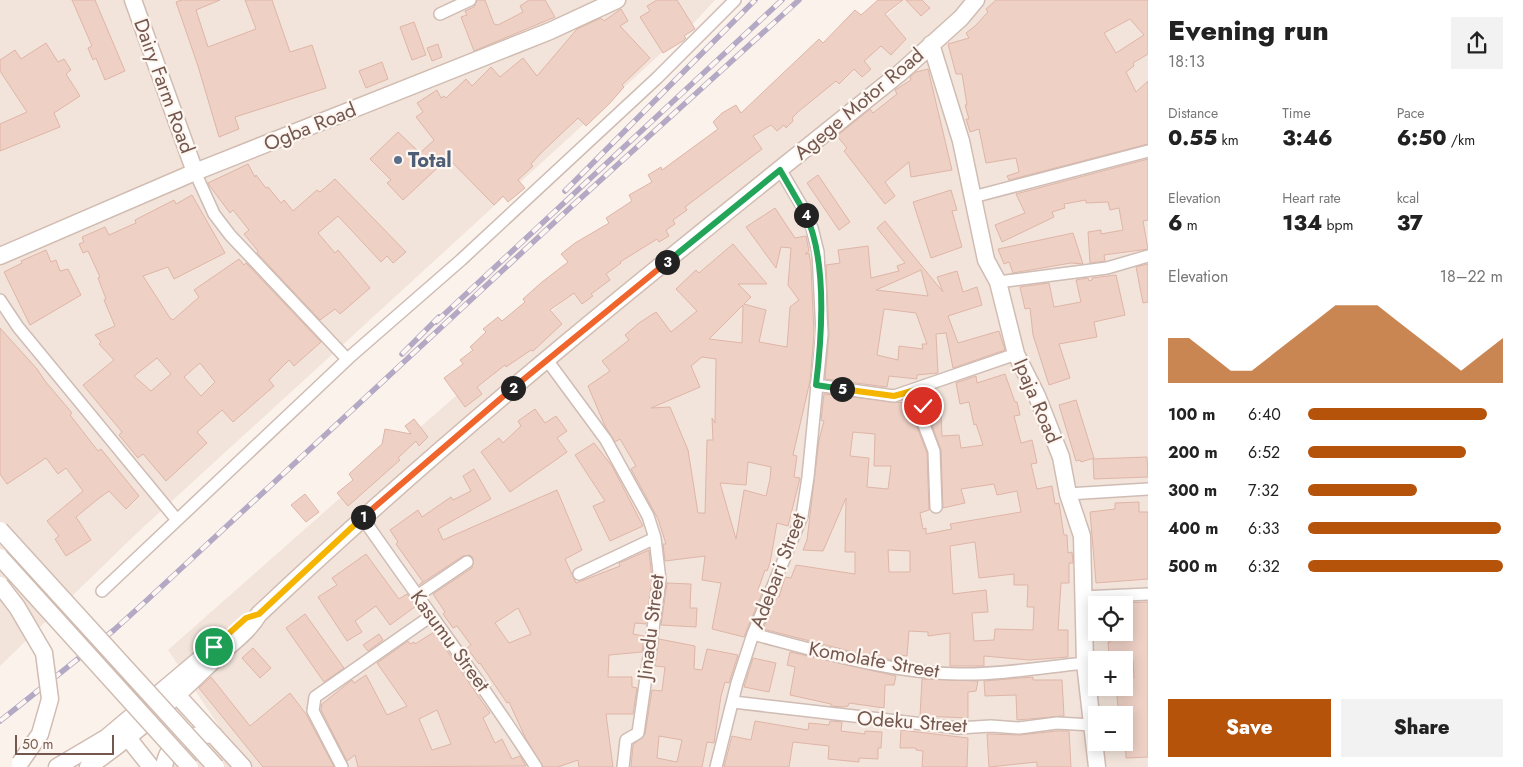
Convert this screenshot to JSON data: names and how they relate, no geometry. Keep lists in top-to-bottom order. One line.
{"streets":{"main road":["Dairy Farm Road","Agege Motor Road","Ogba Road","Ipaja Road"],"street":["Adebari Street","Jinadu Street","Kasumu Street","Komolafe Street","Odeku Street"]},"crossings":[["Dairy Farm Road","Ogba Road"],["Agege Motor Road","Ipaja Road"],["Agege Motor Road","Adebari Street"],["Agege Motor Road","Jinadu Street"],["Agege Motor Road","Kasumu Street"],["Ipaja Road","Komolafe Street"],["Adebari Street","Komolafe Street"],["Adebari Street","Odeku Street"]],"places":["Total"],"scale_bar":"50 m","page":{"heading":["Evening run","18:13"],"stats":[["Distance","0.55 km"],["Time","3:46"],["Pace","6:50 /km"],["Elevation","6 m"],["Heart rate","134 bpm"],["kcal","37"]],"pins":["4","3","2","5","1"],"chart":["Elevation","18–22 m"],"list":[{"name":"100 m","note":"6:40"},{"name":"200 m","note":"6:52"},{"name":"300 m","note":"7:32"},{"name":"400 m","note":"6:33"},{"name":"500 m","note":"6:32"}],"map_buttons":["+","−"],"buttons":["Save","Share"],"scale":"50 m"}}
